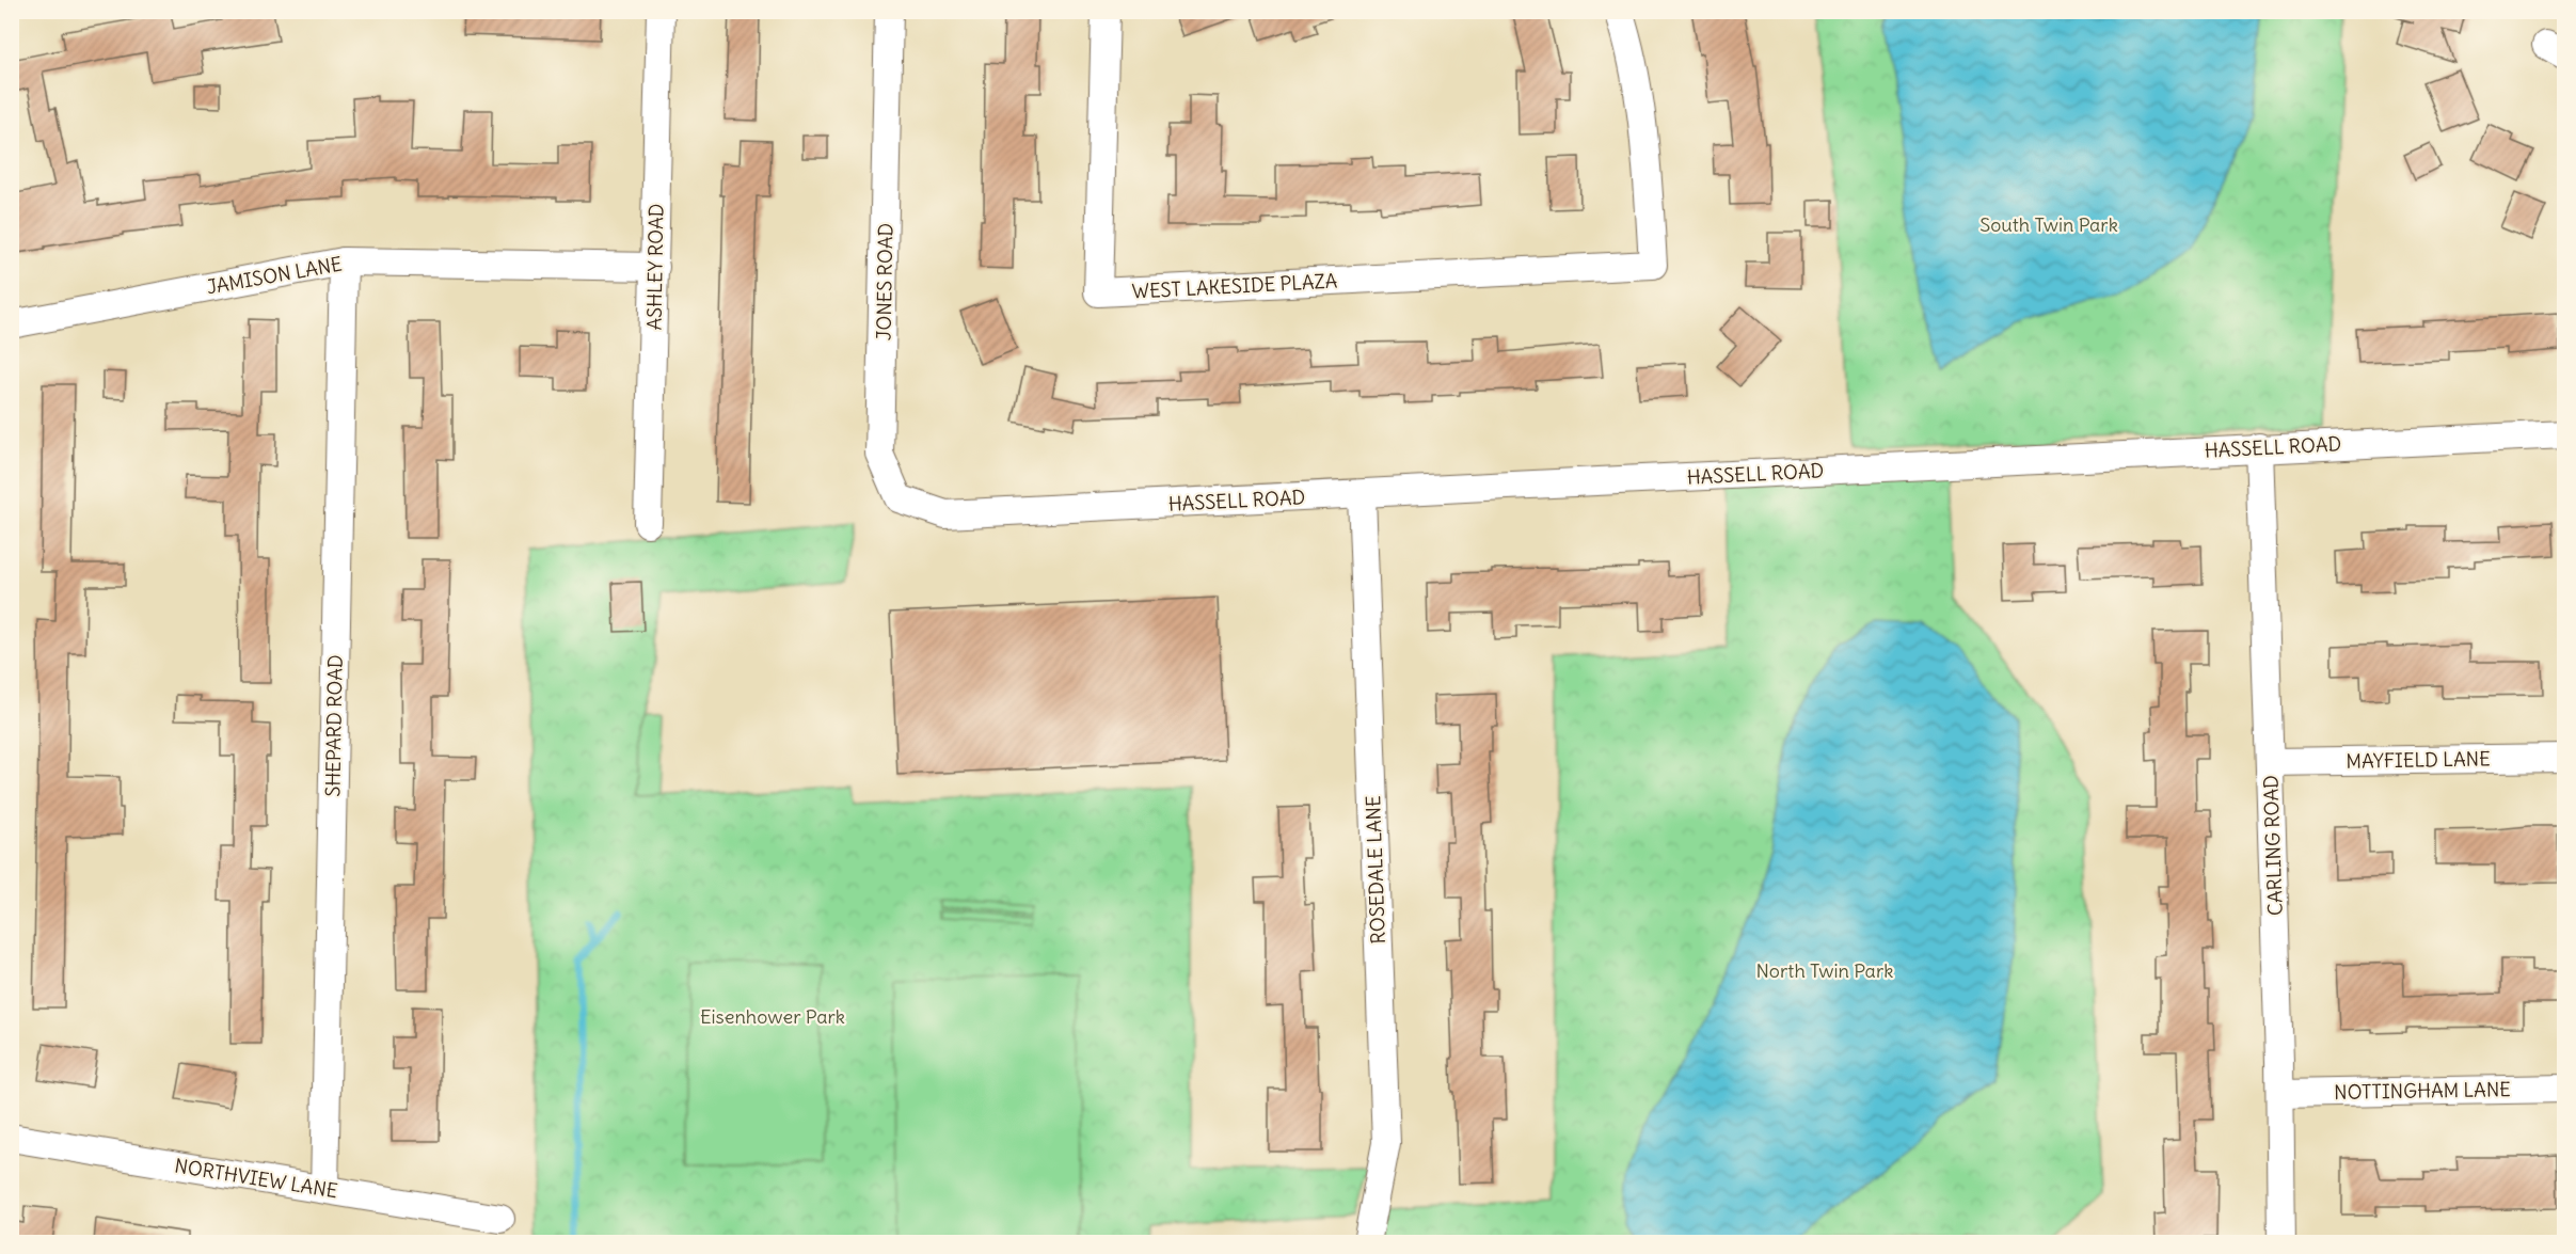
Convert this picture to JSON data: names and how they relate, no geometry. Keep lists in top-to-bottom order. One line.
{"streets":{"street":["ASHLEY ROAD","JAMISON LANE","JONES ROAD","WEST LAKESIDE PLAZA","HASSELL ROAD","SHEPARD ROAD","MAYFIELD LANE","CARLING ROAD","ROSEDALE LANE","NOTTINGHAM LANE","NORTHVIEW LANE"]},"crossings":[["ASHLEY ROAD","JAMISON LANE"],["JAMISON LANE","SHEPARD ROAD"],["JONES ROAD","HASSELL ROAD"],["HASSELL ROAD","CARLING ROAD"],["HASSELL ROAD","ROSEDALE LANE"],["SHEPARD ROAD","NORTHVIEW LANE"],["MAYFIELD LANE","CARLING ROAD"],["CARLING ROAD","NOTTINGHAM LANE"]],"parks":["South Twin Park","North Twin Park","Eisenhower Park"]}
